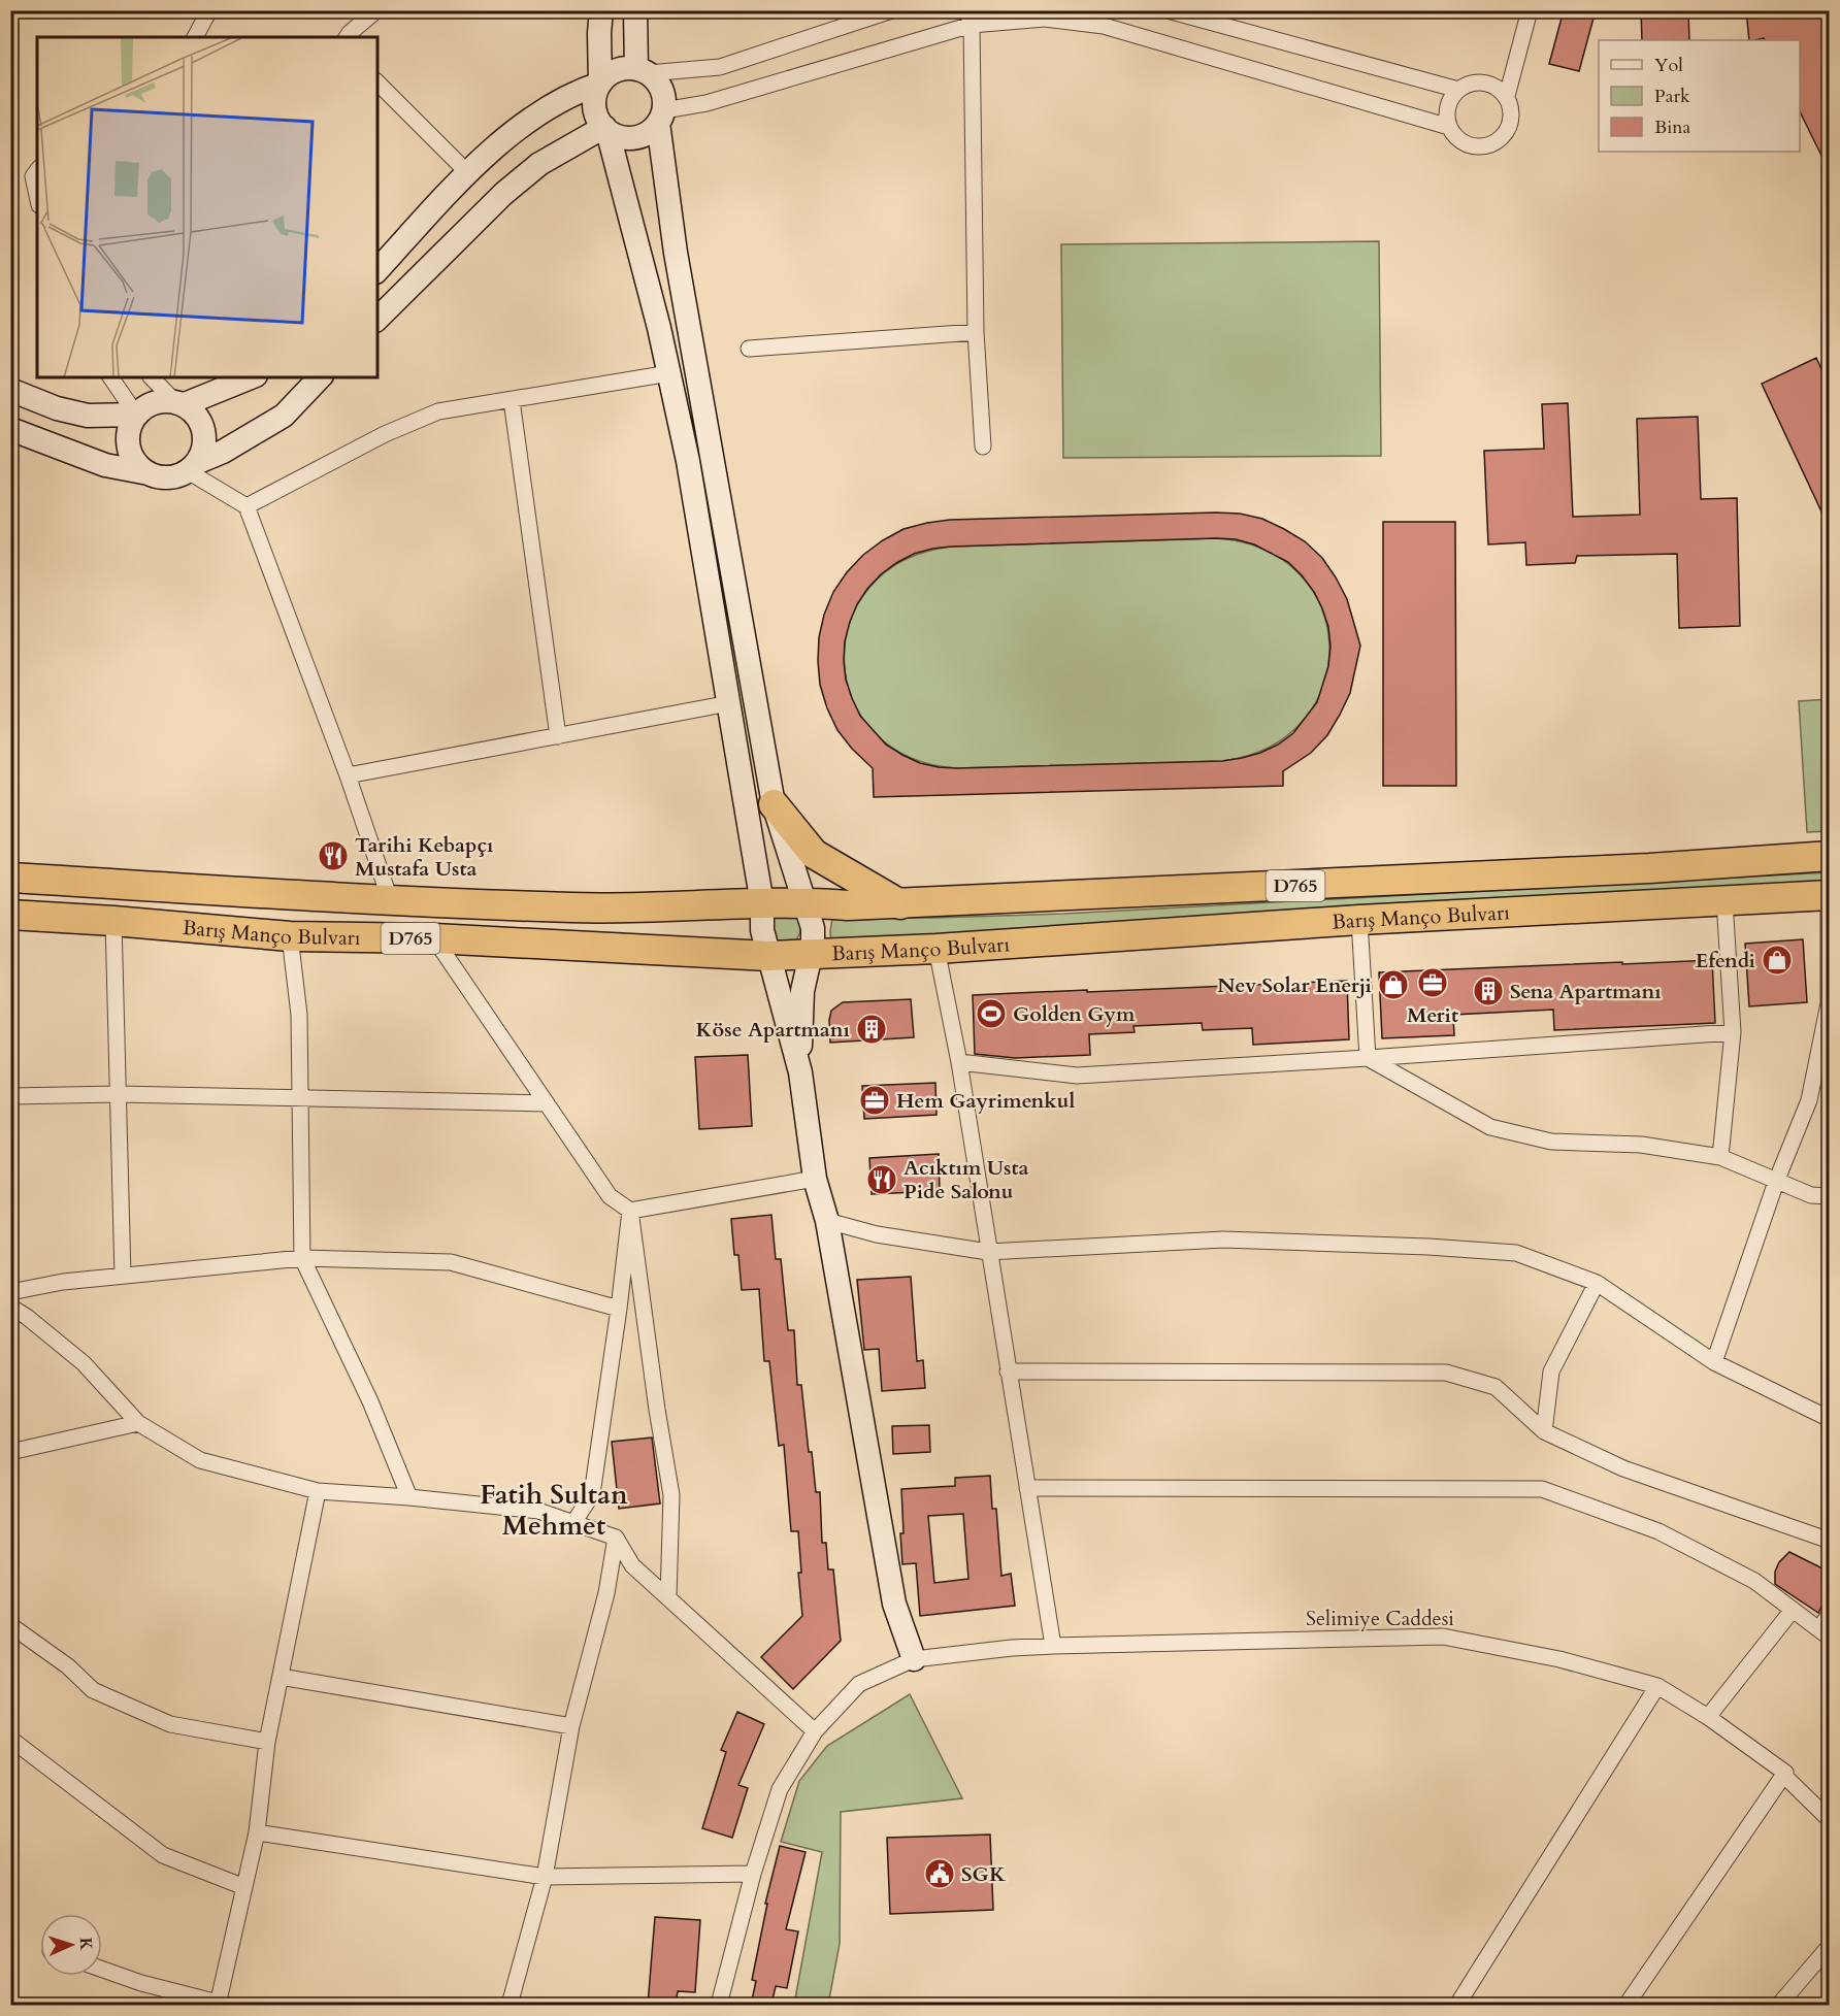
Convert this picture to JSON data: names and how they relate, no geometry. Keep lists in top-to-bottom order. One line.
{"streets":{"highway":["D765","Barış Manço Bulvarı"],"street":["Selimiye Caddesi"]},"districts":["Fatih Sultan Mehmet"],"places":{"restaurant":["Tarihi Kebapçı Mustafa Usta","Acıktım Usta Pide Salonu"],"shop":["Efendi","Nev Solar Enerji"],"office":["Merit","Hem Gayrimenkul"],"building":["Sena Apartmanı","Köse Apartmanı"],"sports":["Golden Gym"],"public building":["SGK"]},"legend":["Yol","Park","Bina"],"north":"right"}
